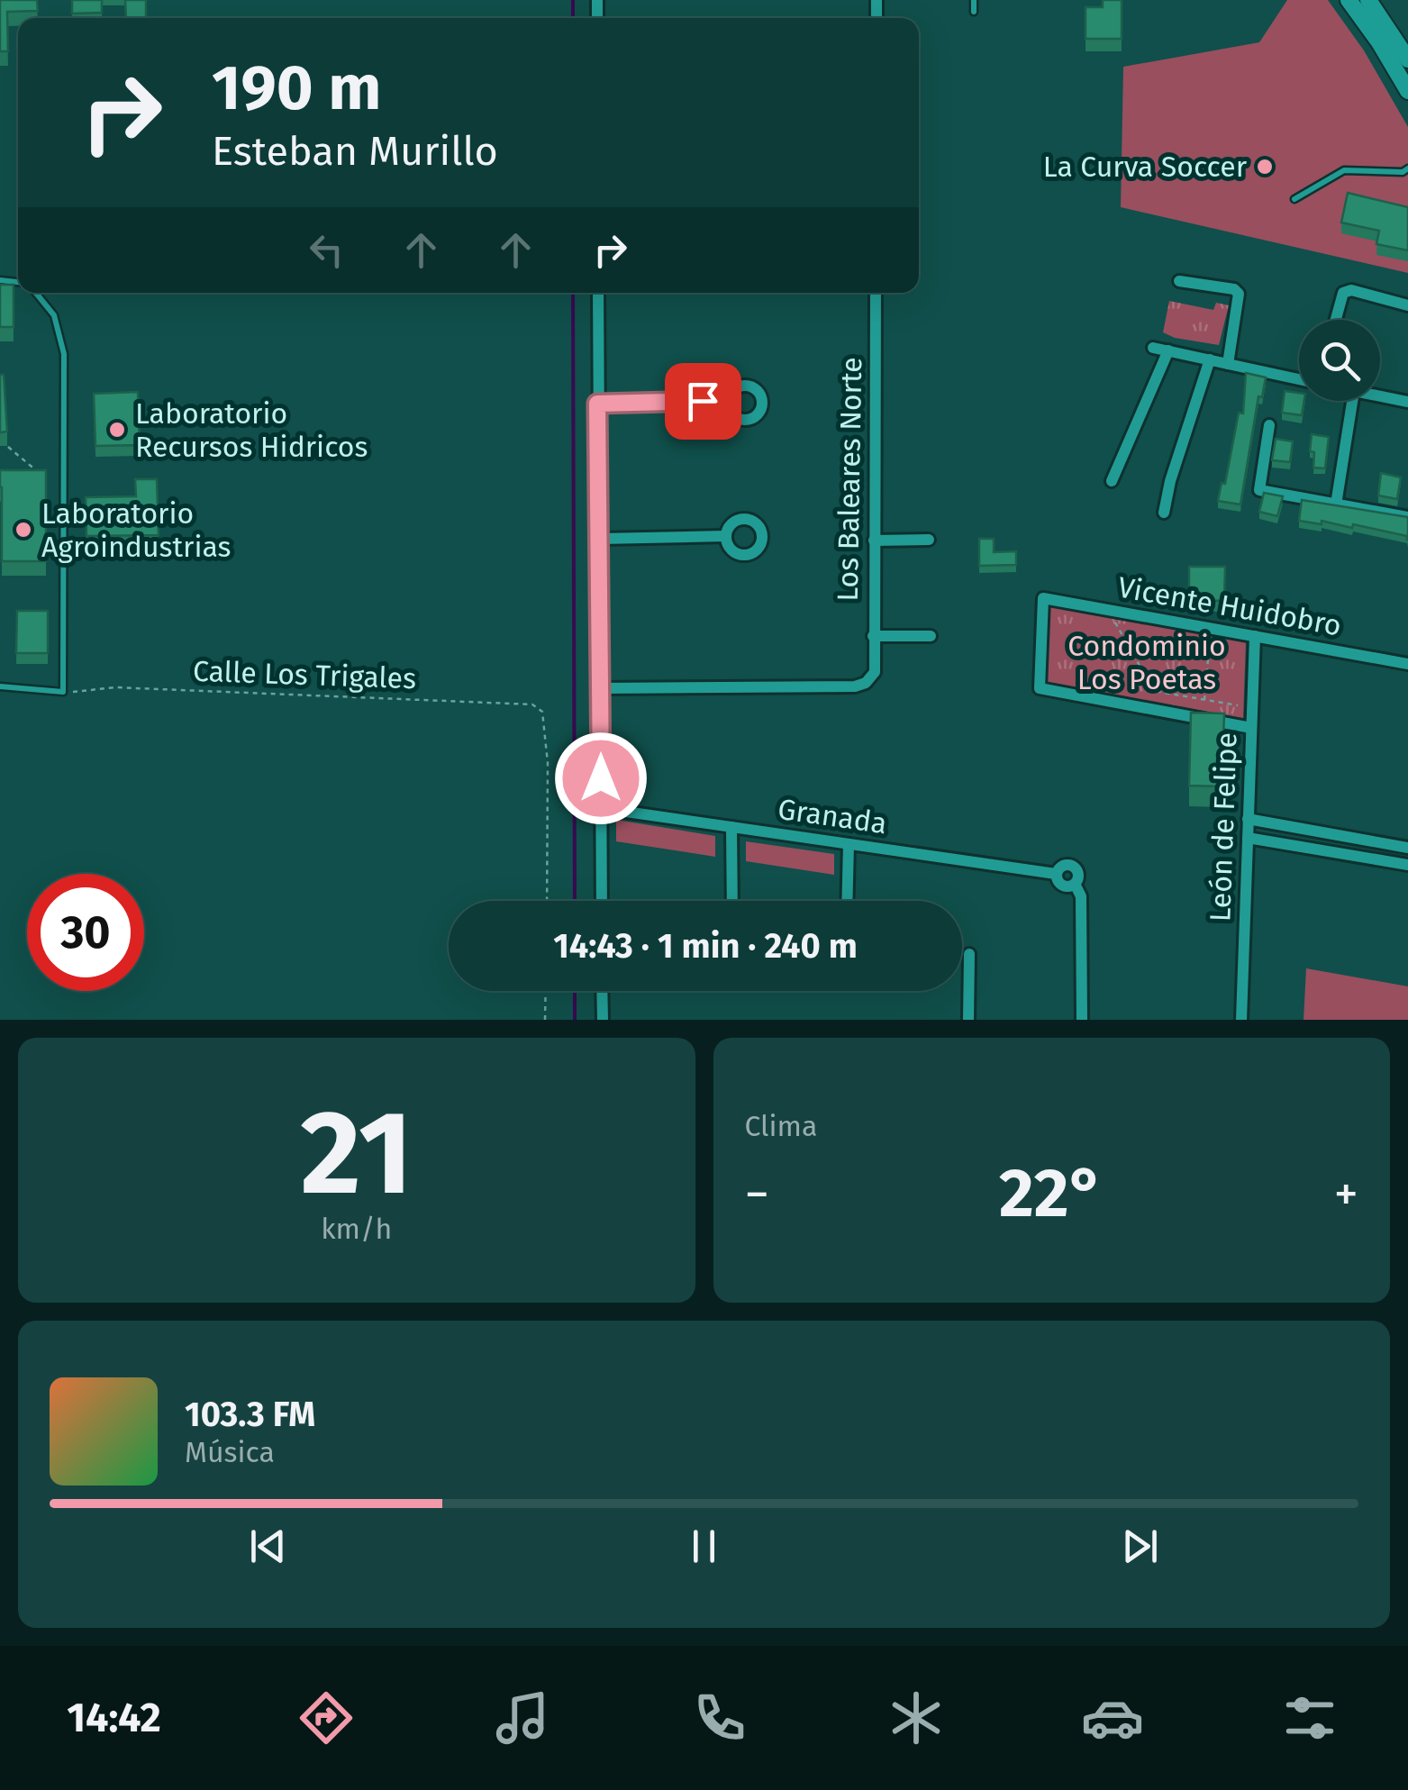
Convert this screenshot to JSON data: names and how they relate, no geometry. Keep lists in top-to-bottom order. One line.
{"streets":{"street":["Los Baleares Norte","Vicente Huidobro","Granada","León de Felipe"],"path":["Calle Los Trigales"]},"crossings":[["Vicente Huidobro","León de Felipe"]],"parks":["Condominio Los Poetas"],"places":["La Curva Soccer","Laboratorio Recursos Hidricos","Laboratorio Agroindustrias"],"page":{"turn":["190 m","Esteban Murillo"],"limit":"30","trip":"14:43 · 1 min · 240 m","tile":[["21","km/h"],"Clima"],"heat":["−","22°","+"],"song":["103.3 FM","Música"],"tabs":"14:42"}}
